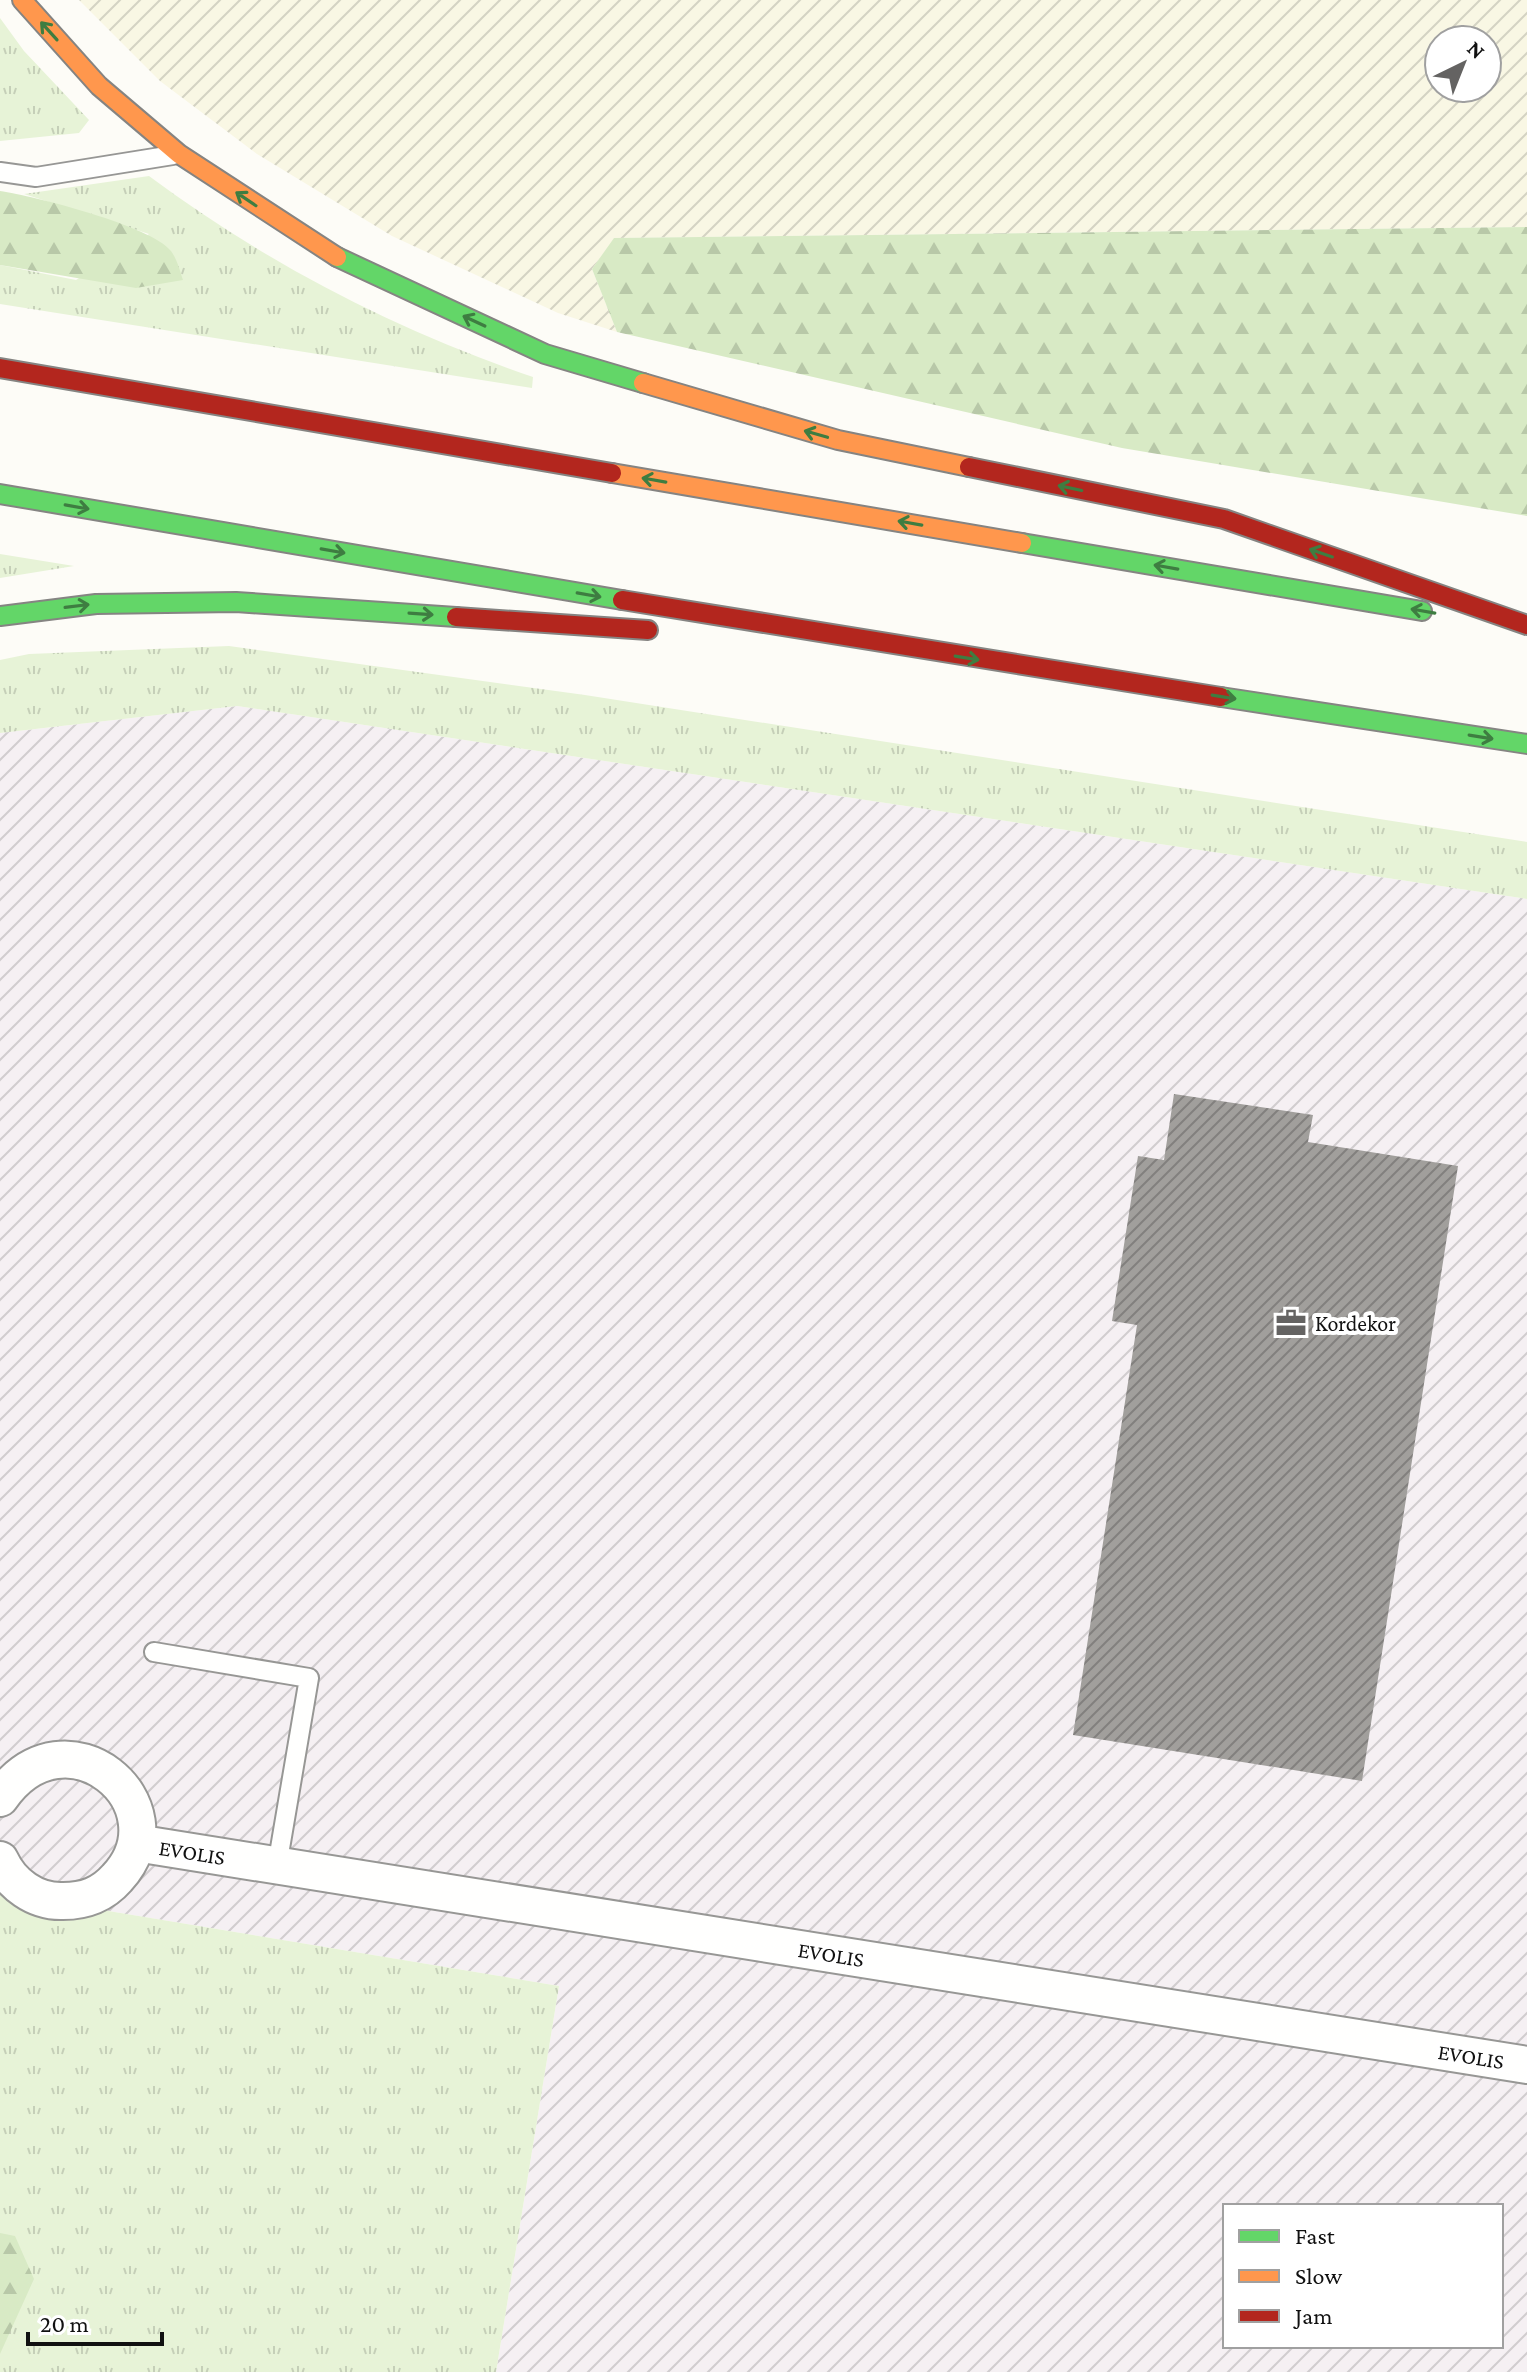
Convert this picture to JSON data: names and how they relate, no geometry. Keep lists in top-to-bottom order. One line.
{"streets":{"street":["EVOLIS"]},"places":{"office":["Kordekor"]},"legend":["Fast","Slow","Jam"],"scale_bar":"20 m","north":"top right"}
